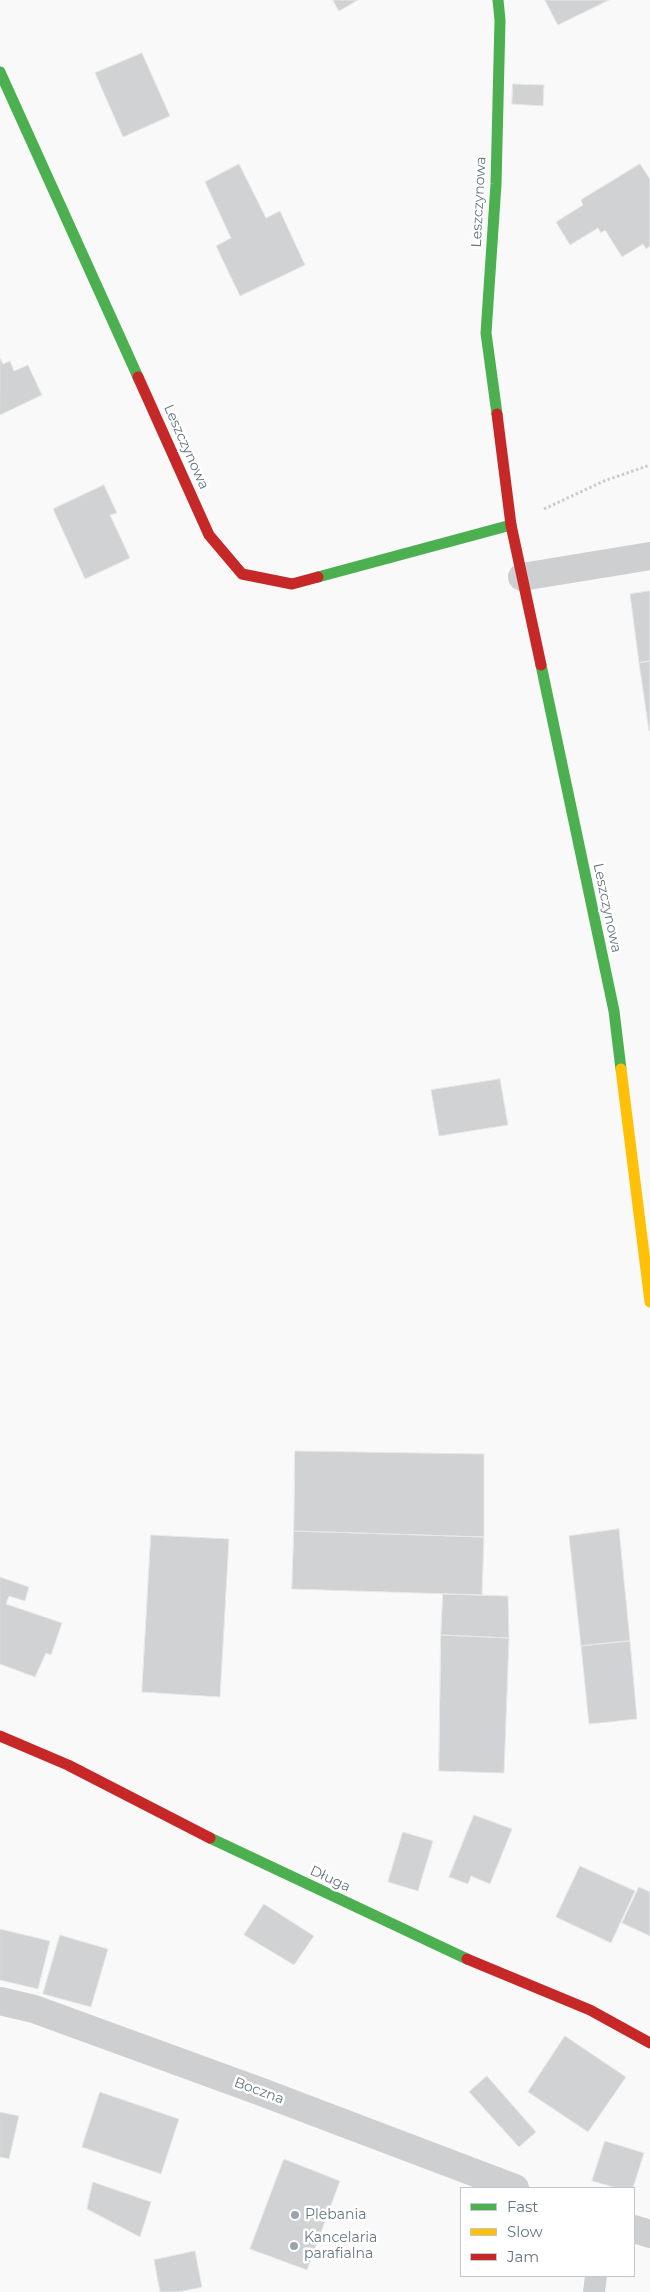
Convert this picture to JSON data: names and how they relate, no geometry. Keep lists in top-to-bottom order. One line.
{"streets":{"street":["Leszczynowa","Długa","Boczna"]},"places":["Plebania","Kancelaria parafialna"],"legend":["Fast","Slow","Jam"]}
